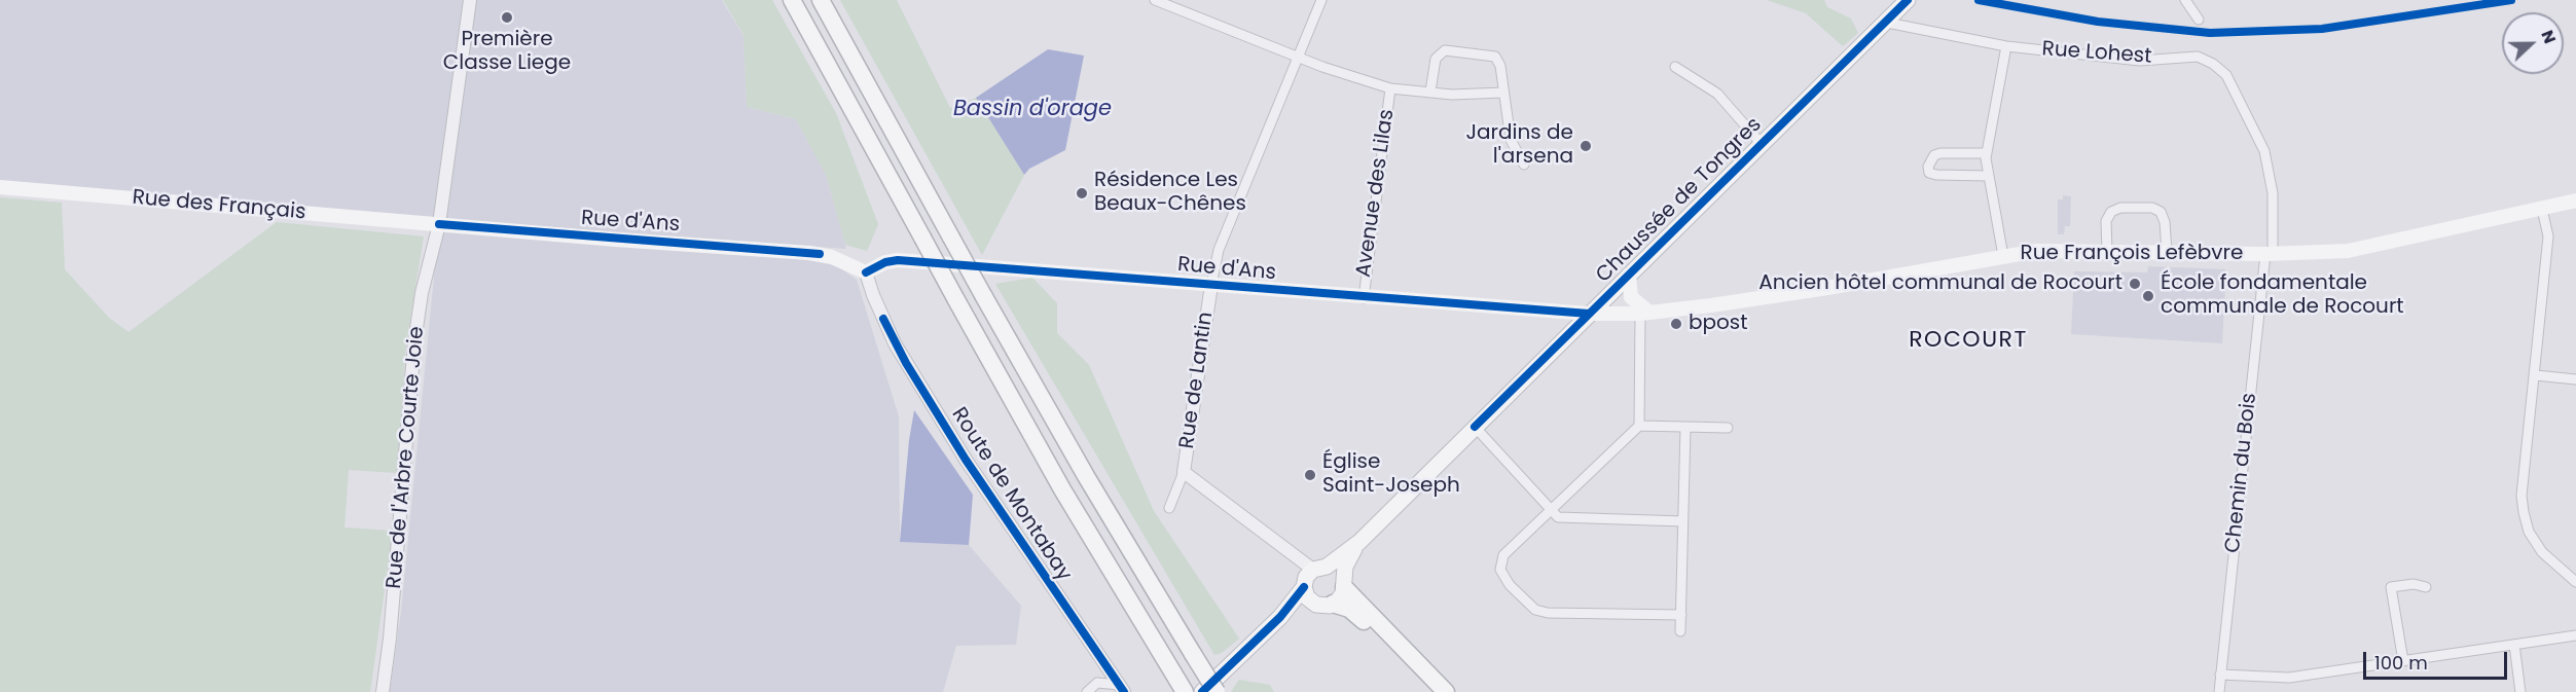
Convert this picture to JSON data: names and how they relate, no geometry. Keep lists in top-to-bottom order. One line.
{"streets":{"main road":["Chaussée de Tongres","Rue des Français","Rue d'Ans","Rue François Lefèbvre"],"street":["Rue Lohest","Avenue des Lilas","Rue de Lantin","Rue de l'Arbre Courte Joie","Chemin du Bois","Route de Montabay"]},"crossings":[["Rue Lohest","Chaussée de Tongres"],["Rue Lohest","Rue François Lefèbvre"],["Rue Lohest","Chemin du Bois"],["Avenue des Lilas","Rue d'Ans"],["Avenue des Lilas","Rue de Lantin"],["Chaussée de Tongres","Rue d'Ans"],["Chaussée de Tongres","Rue François Lefèbvre"],["Chaussée de Tongres","Rue de Lantin"],["Rue des Français","Rue d'Ans"],["Rue des Français","Rue de l'Arbre Courte Joie"],["Rue d'Ans","Rue François Lefèbvre"],["Rue d'Ans","Rue de Lantin"],["Rue d'Ans","Rue de l'Arbre Courte Joie"],["Rue d'Ans","Route de Montabay"],["Rue François Lefèbvre","Chemin du Bois"]],"districts":["ROCOURT"],"water":["Bassin d'orage"],"places":["Première Classe Liege","Jardins de l'arsena","Résidence Les Beaux-Chênes","Ancien hôtel communal de Rocourt","École fondamentale communale de Rocourt","bpost","Église Saint-Joseph"],"scale_bar":"100 m","north":"right"}
